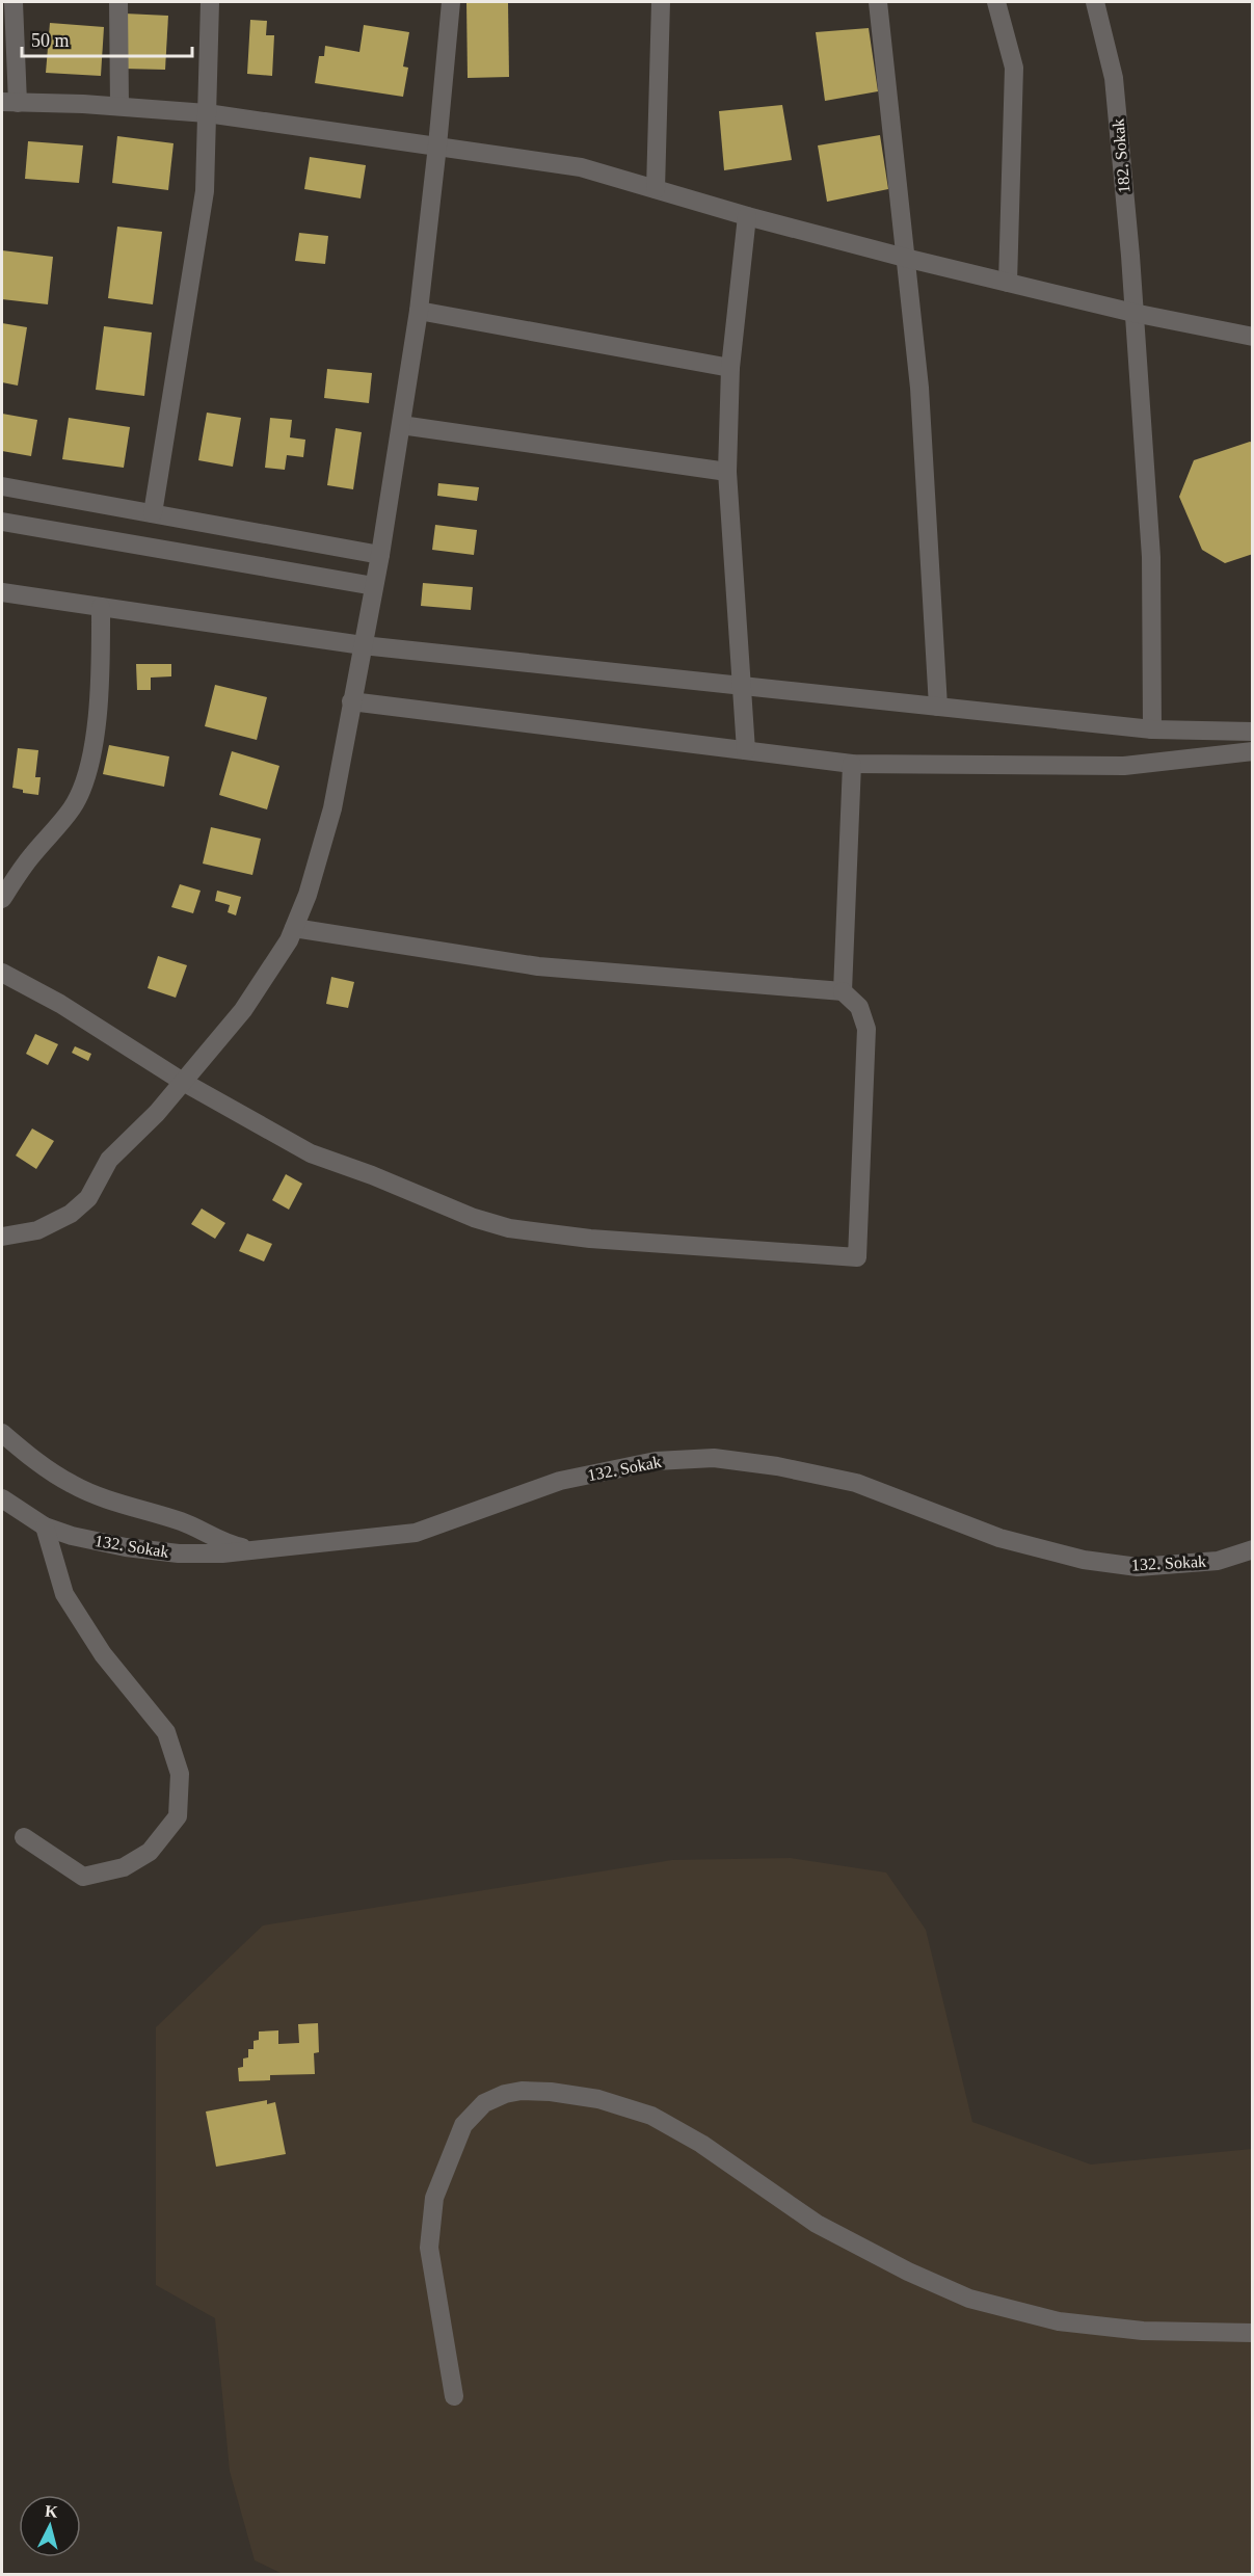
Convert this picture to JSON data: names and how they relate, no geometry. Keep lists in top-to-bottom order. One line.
{"streets":{"street":["182. Sokak","132. Sokak"]},"scale_bar":"50 m","north":"top"}
